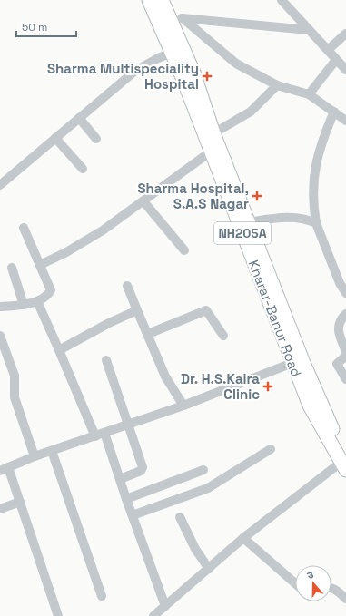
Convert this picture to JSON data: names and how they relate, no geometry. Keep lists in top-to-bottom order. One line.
{"streets":{"highway":["NH205A","Kharar-Banur Road"]},"crossings":[["NH205A","Kharar-Banur Road"]],"places":{"health":["Sharma Multispeciality Hospital","Sharma Hospital, S.A.S Nagar","Dr. H.S.Kalra Clinic"]},"scale_bar":"50 m","north":"top"}
